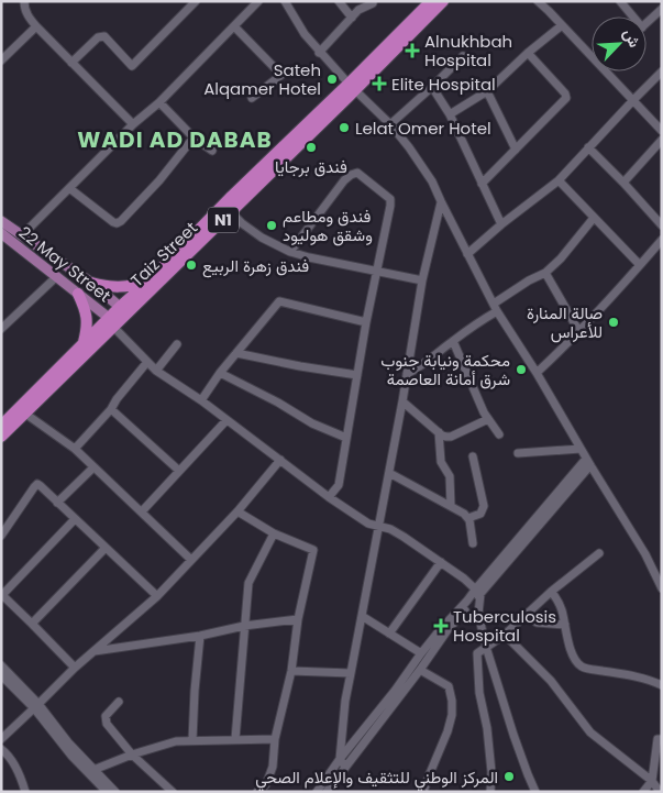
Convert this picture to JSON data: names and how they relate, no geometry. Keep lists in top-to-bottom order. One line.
{"streets":{"highway":["N1","Taiz Street"],"main road":["22 May Street"]},"crossings":[["Taiz Street","22 May Street"]],"districts":["WADI AD DABAB"],"places":{"health":["Alnukhbah Hospital","Elite Hospital","Tuberculosis Hospital"],"other":["Sateh Alqamer Hotel","Lelat Omer Hotel","فندق برجايا","فندق ومطاعم وشقق هوليود","فندق زهرة الربيع","صالة المنارة للأعراس","محكمة ونيابة جنوب شرق أمانة العاصمة","المركز الوطني للتثقيف والإعلام الصحي"]},"north":"top right"}
